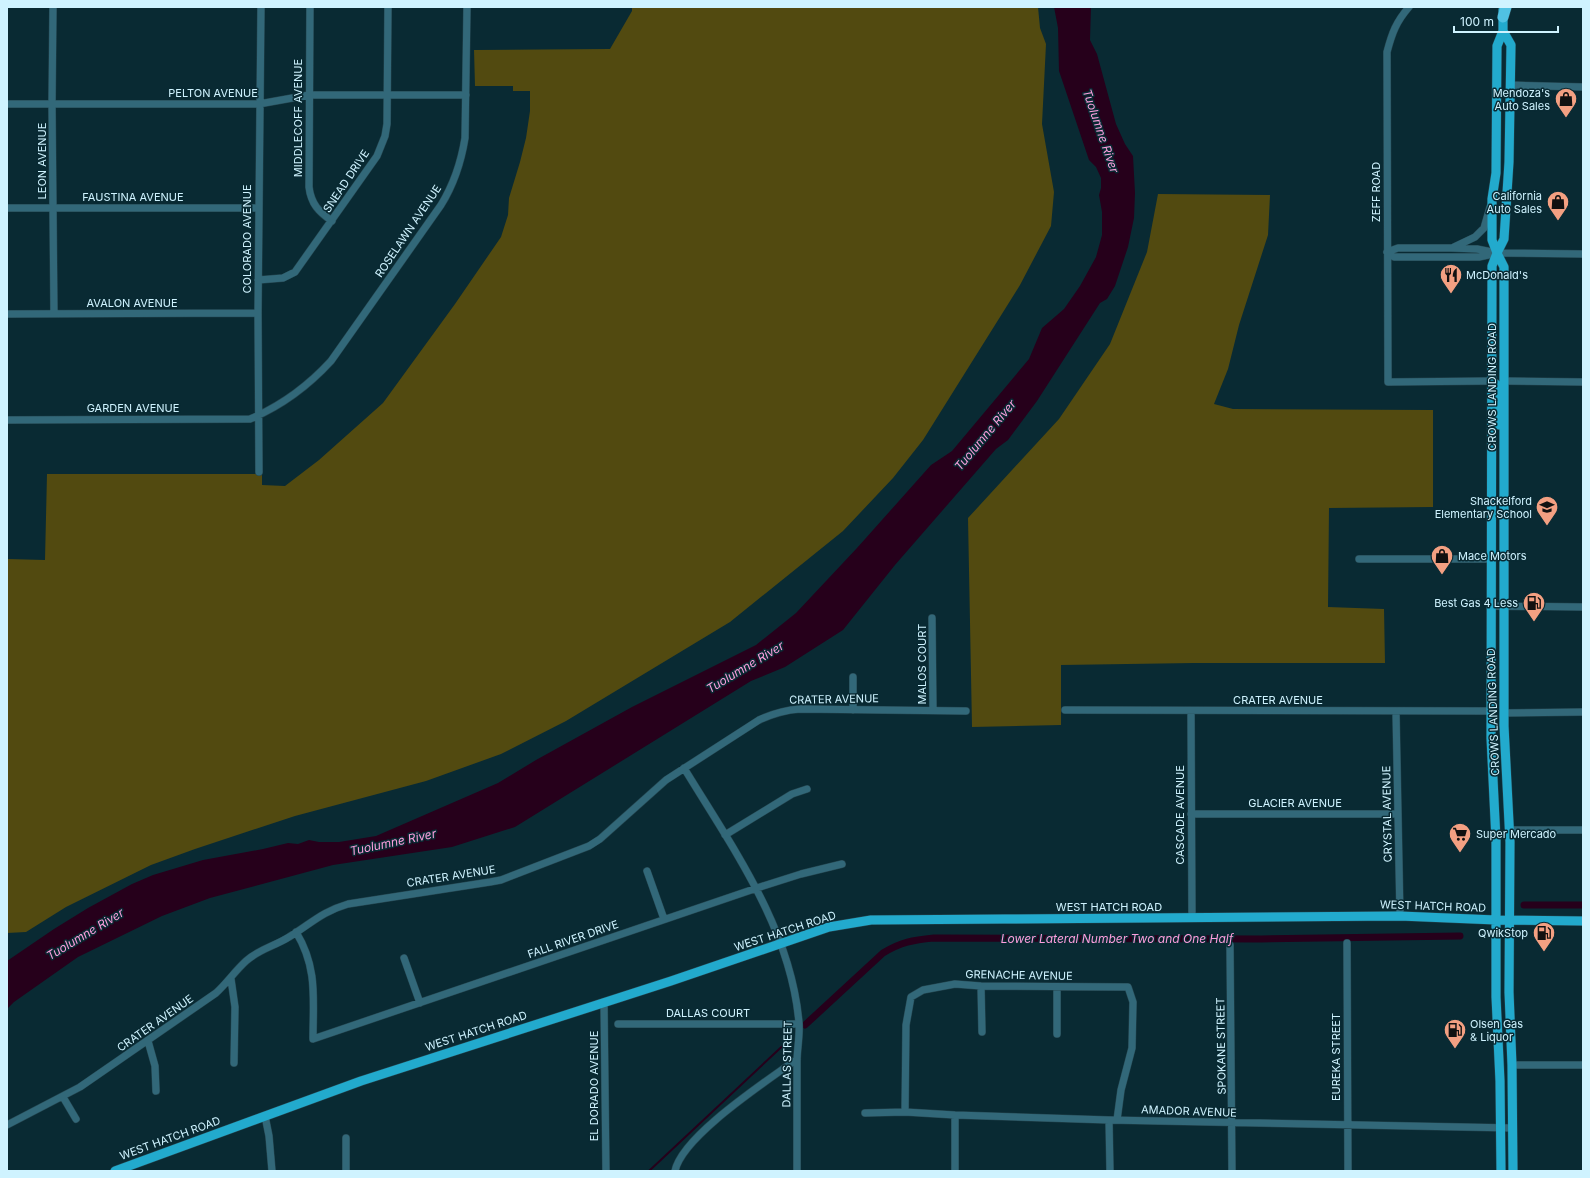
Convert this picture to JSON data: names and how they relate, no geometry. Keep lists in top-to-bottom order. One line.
{"streets":{"main road":["CROWS LANDING ROAD","WEST HATCH ROAD"],"street":["PELTON AVENUE","MIDDLECOFF AVENUE","LEON AVENUE","SNEAD DRIVE","ZEFF ROAD","FAUSTINA AVENUE","ROSELAWN AVENUE","COLORADO AVENUE","AVALON AVENUE","GARDEN AVENUE","MALOS COURT","CRATER AVENUE","GLACIER AVENUE","CRYSTAL AVENUE","CASCADE AVENUE","FALL RIVER DRIVE","GRENACHE AVENUE","DALLAS COURT","SPOKANE STREET","EUREKA STREET","DALLAS STREET","EL DORADO AVENUE","AMADOR AVENUE"]},"crossings":[["PELTON AVENUE","MIDDLECOFF AVENUE"],["PELTON AVENUE","LEON AVENUE"],["PELTON AVENUE","SNEAD DRIVE"],["PELTON AVENUE","ROSELAWN AVENUE"],["PELTON AVENUE","COLORADO AVENUE"],["MIDDLECOFF AVENUE","SNEAD DRIVE"],["LEON AVENUE","FAUSTINA AVENUE"],["LEON AVENUE","AVALON AVENUE"],["SNEAD DRIVE","COLORADO AVENUE"],["ZEFF ROAD","CROWS LANDING ROAD"],["FAUSTINA AVENUE","COLORADO AVENUE"],["ROSELAWN AVENUE","COLORADO AVENUE"],["ROSELAWN AVENUE","GARDEN AVENUE"],["COLORADO AVENUE","AVALON AVENUE"],["COLORADO AVENUE","GARDEN AVENUE"],["CROWS LANDING ROAD","CRATER AVENUE"],["CROWS LANDING ROAD","WEST HATCH ROAD"],["CROWS LANDING ROAD","AMADOR AVENUE"],["MALOS COURT","CRATER AVENUE"],["CRATER AVENUE","CRYSTAL AVENUE"],["CRATER AVENUE","CASCADE AVENUE"],["CRATER AVENUE","FALL RIVER DRIVE"],["CRATER AVENUE","DALLAS STREET"],["GLACIER AVENUE","CRYSTAL AVENUE"],["GLACIER AVENUE","CASCADE AVENUE"],["CRYSTAL AVENUE","WEST HATCH ROAD"],["CASCADE AVENUE","WEST HATCH ROAD"],["WEST HATCH ROAD","DALLAS STREET"],["WEST HATCH ROAD","EL DORADO AVENUE"],["FALL RIVER DRIVE","DALLAS STREET"],["GRENACHE AVENUE","AMADOR AVENUE"],["DALLAS COURT","DALLAS STREET"],["SPOKANE STREET","AMADOR AVENUE"],["EUREKA STREET","AMADOR AVENUE"]],"water":["Tuolumne River","Lower Lateral Number Two and One Half"],"places":{"shop":["Mendoza's Auto Sales","California Auto Sales","Mace Motors"],"restaurant":["McDonald's"],"school or university":["Shackelford Elementary School"],"fuel station":["Best Gas 4 Less","QwikStop","Olsen Gas & Liquor"],"supermarket":["Super Mercado"]},"scale_bar":"100 m"}
